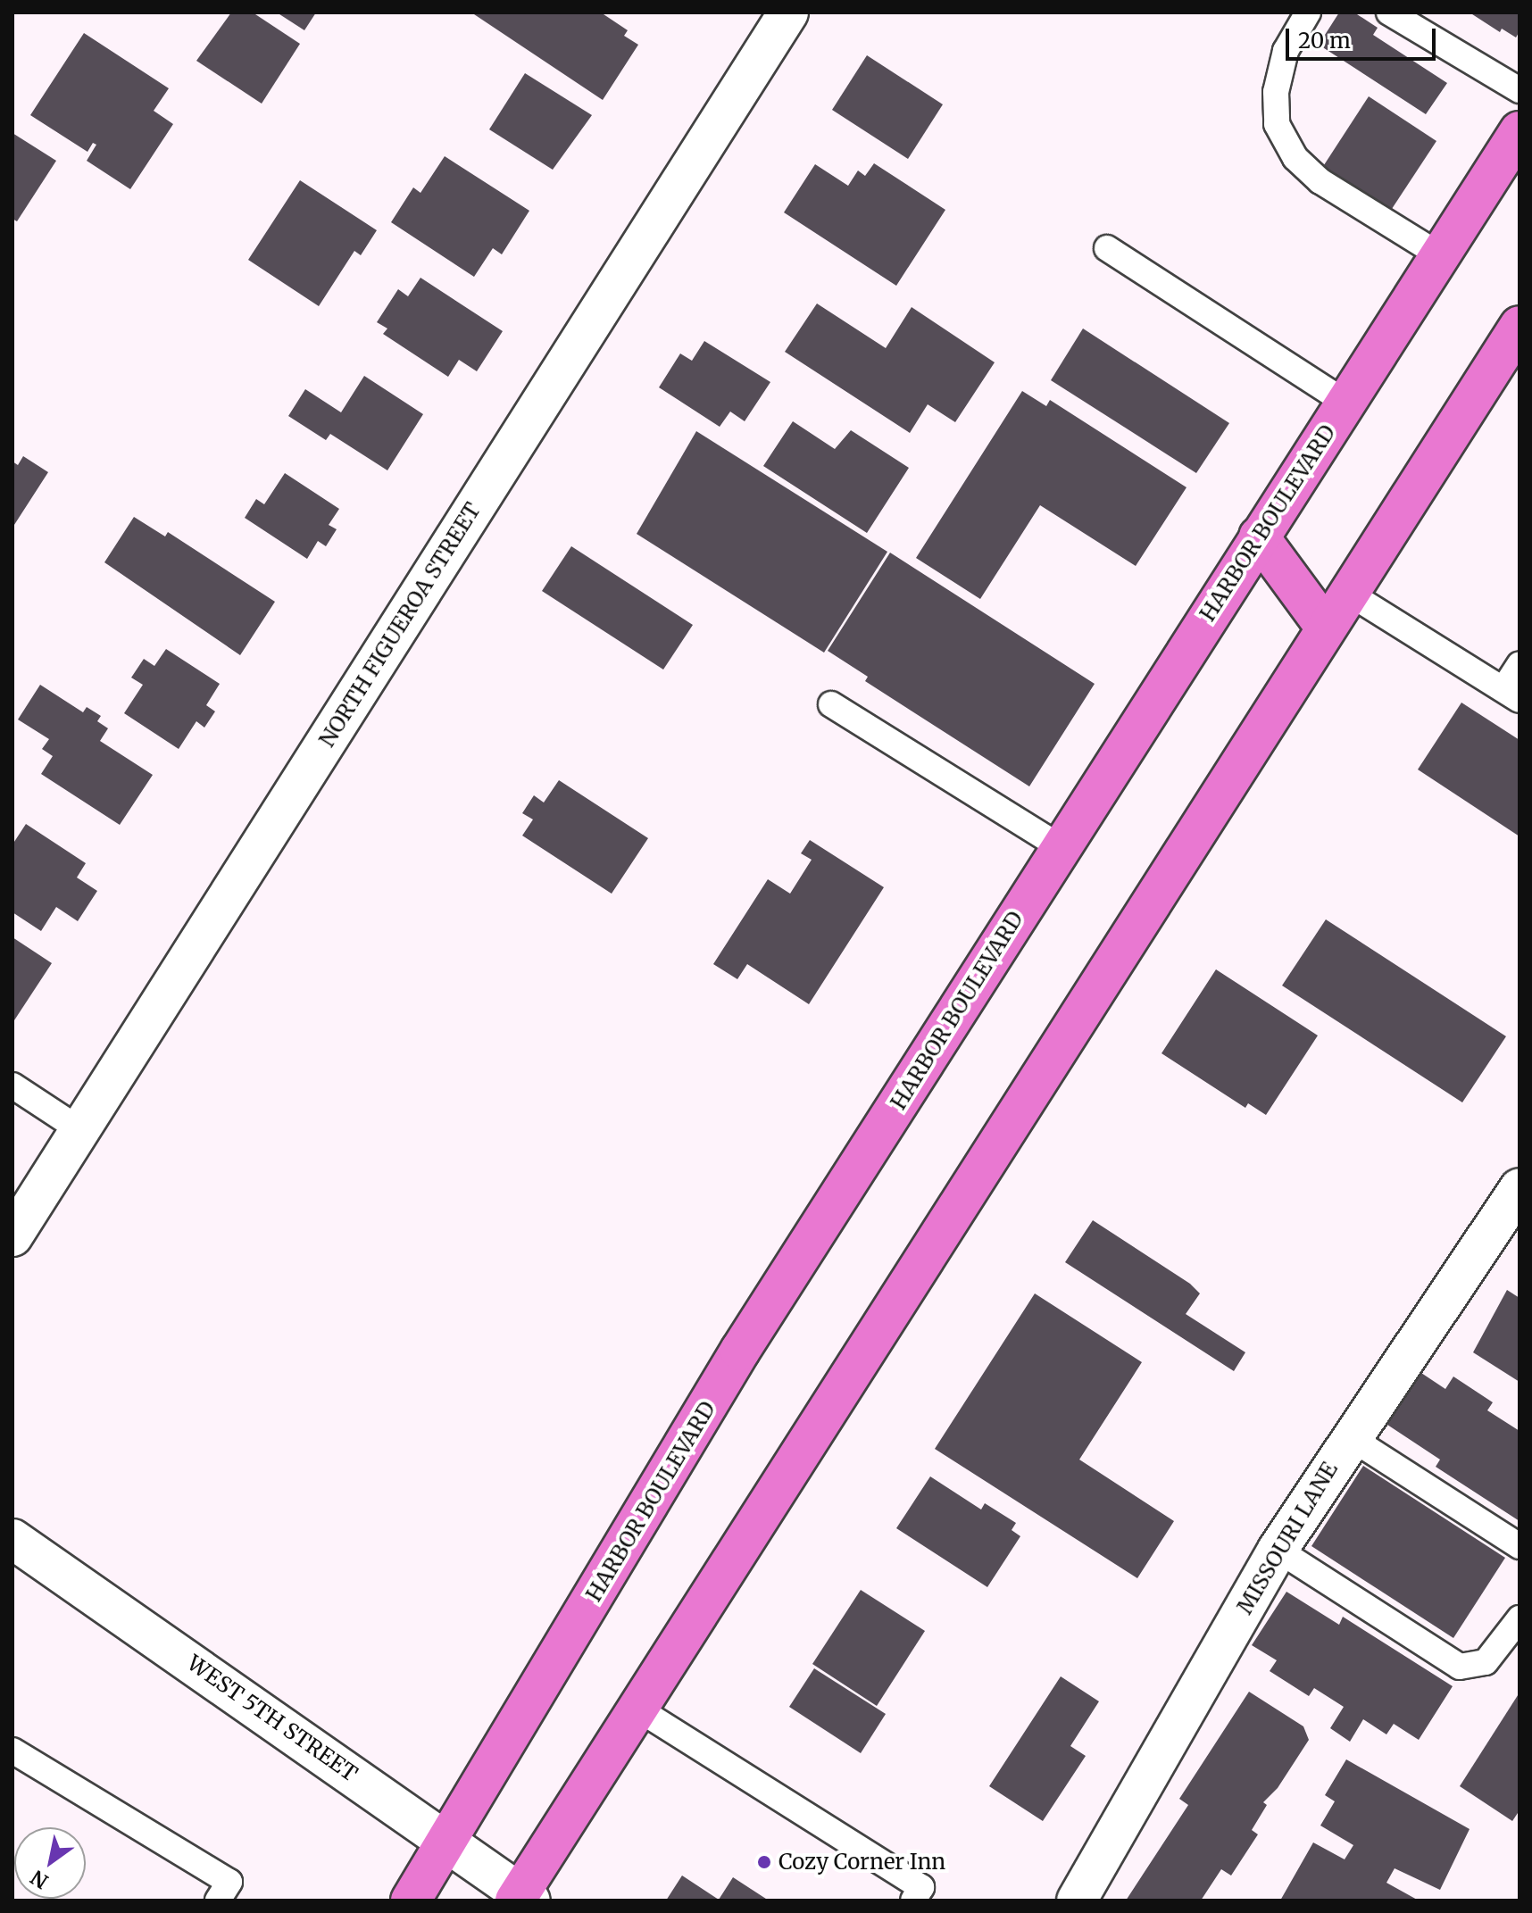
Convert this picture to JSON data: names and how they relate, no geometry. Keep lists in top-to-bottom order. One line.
{"streets":{"main road":["HARBOR BOULEVARD"],"street":["NORTH FIGUEROA STREET","MISSOURI LANE","WEST 5TH STREET"]},"crossings":[["HARBOR BOULEVARD","WEST 5TH STREET"]],"places":["Cozy Corner Inn"],"scale_bar":"20 m","north":"bottom left"}
